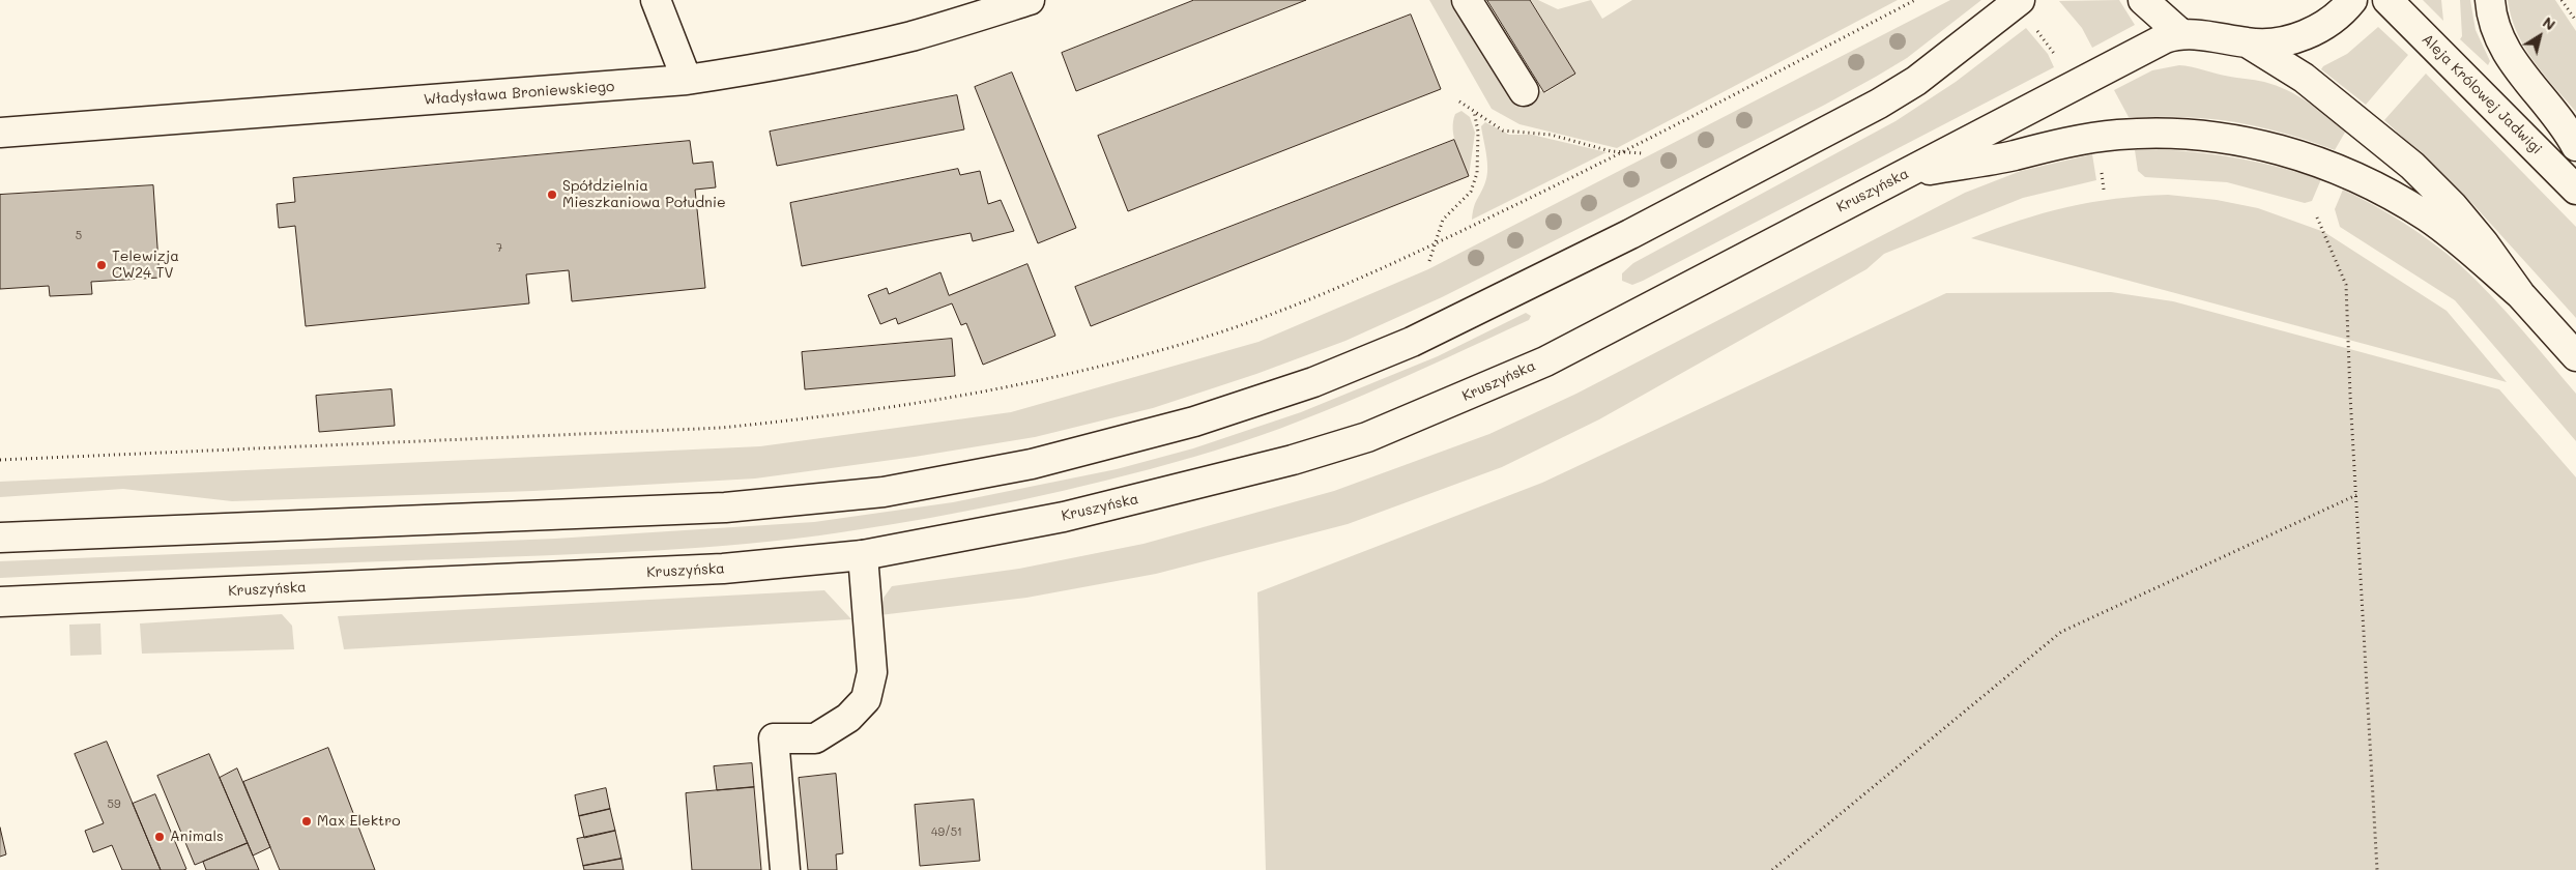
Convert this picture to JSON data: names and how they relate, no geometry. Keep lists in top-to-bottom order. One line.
{"streets":{"main road":["Władysława Broniewskiego","Aleja Królowej Jadwigi","Kruszyńska"]},"places":["Spółdzielnia Mieszkaniowa Południe","Telewizja CW24 TV","Max Elektro","Animals"],"house_numbers":["5","7","59","49/51"],"north":"top right"}
